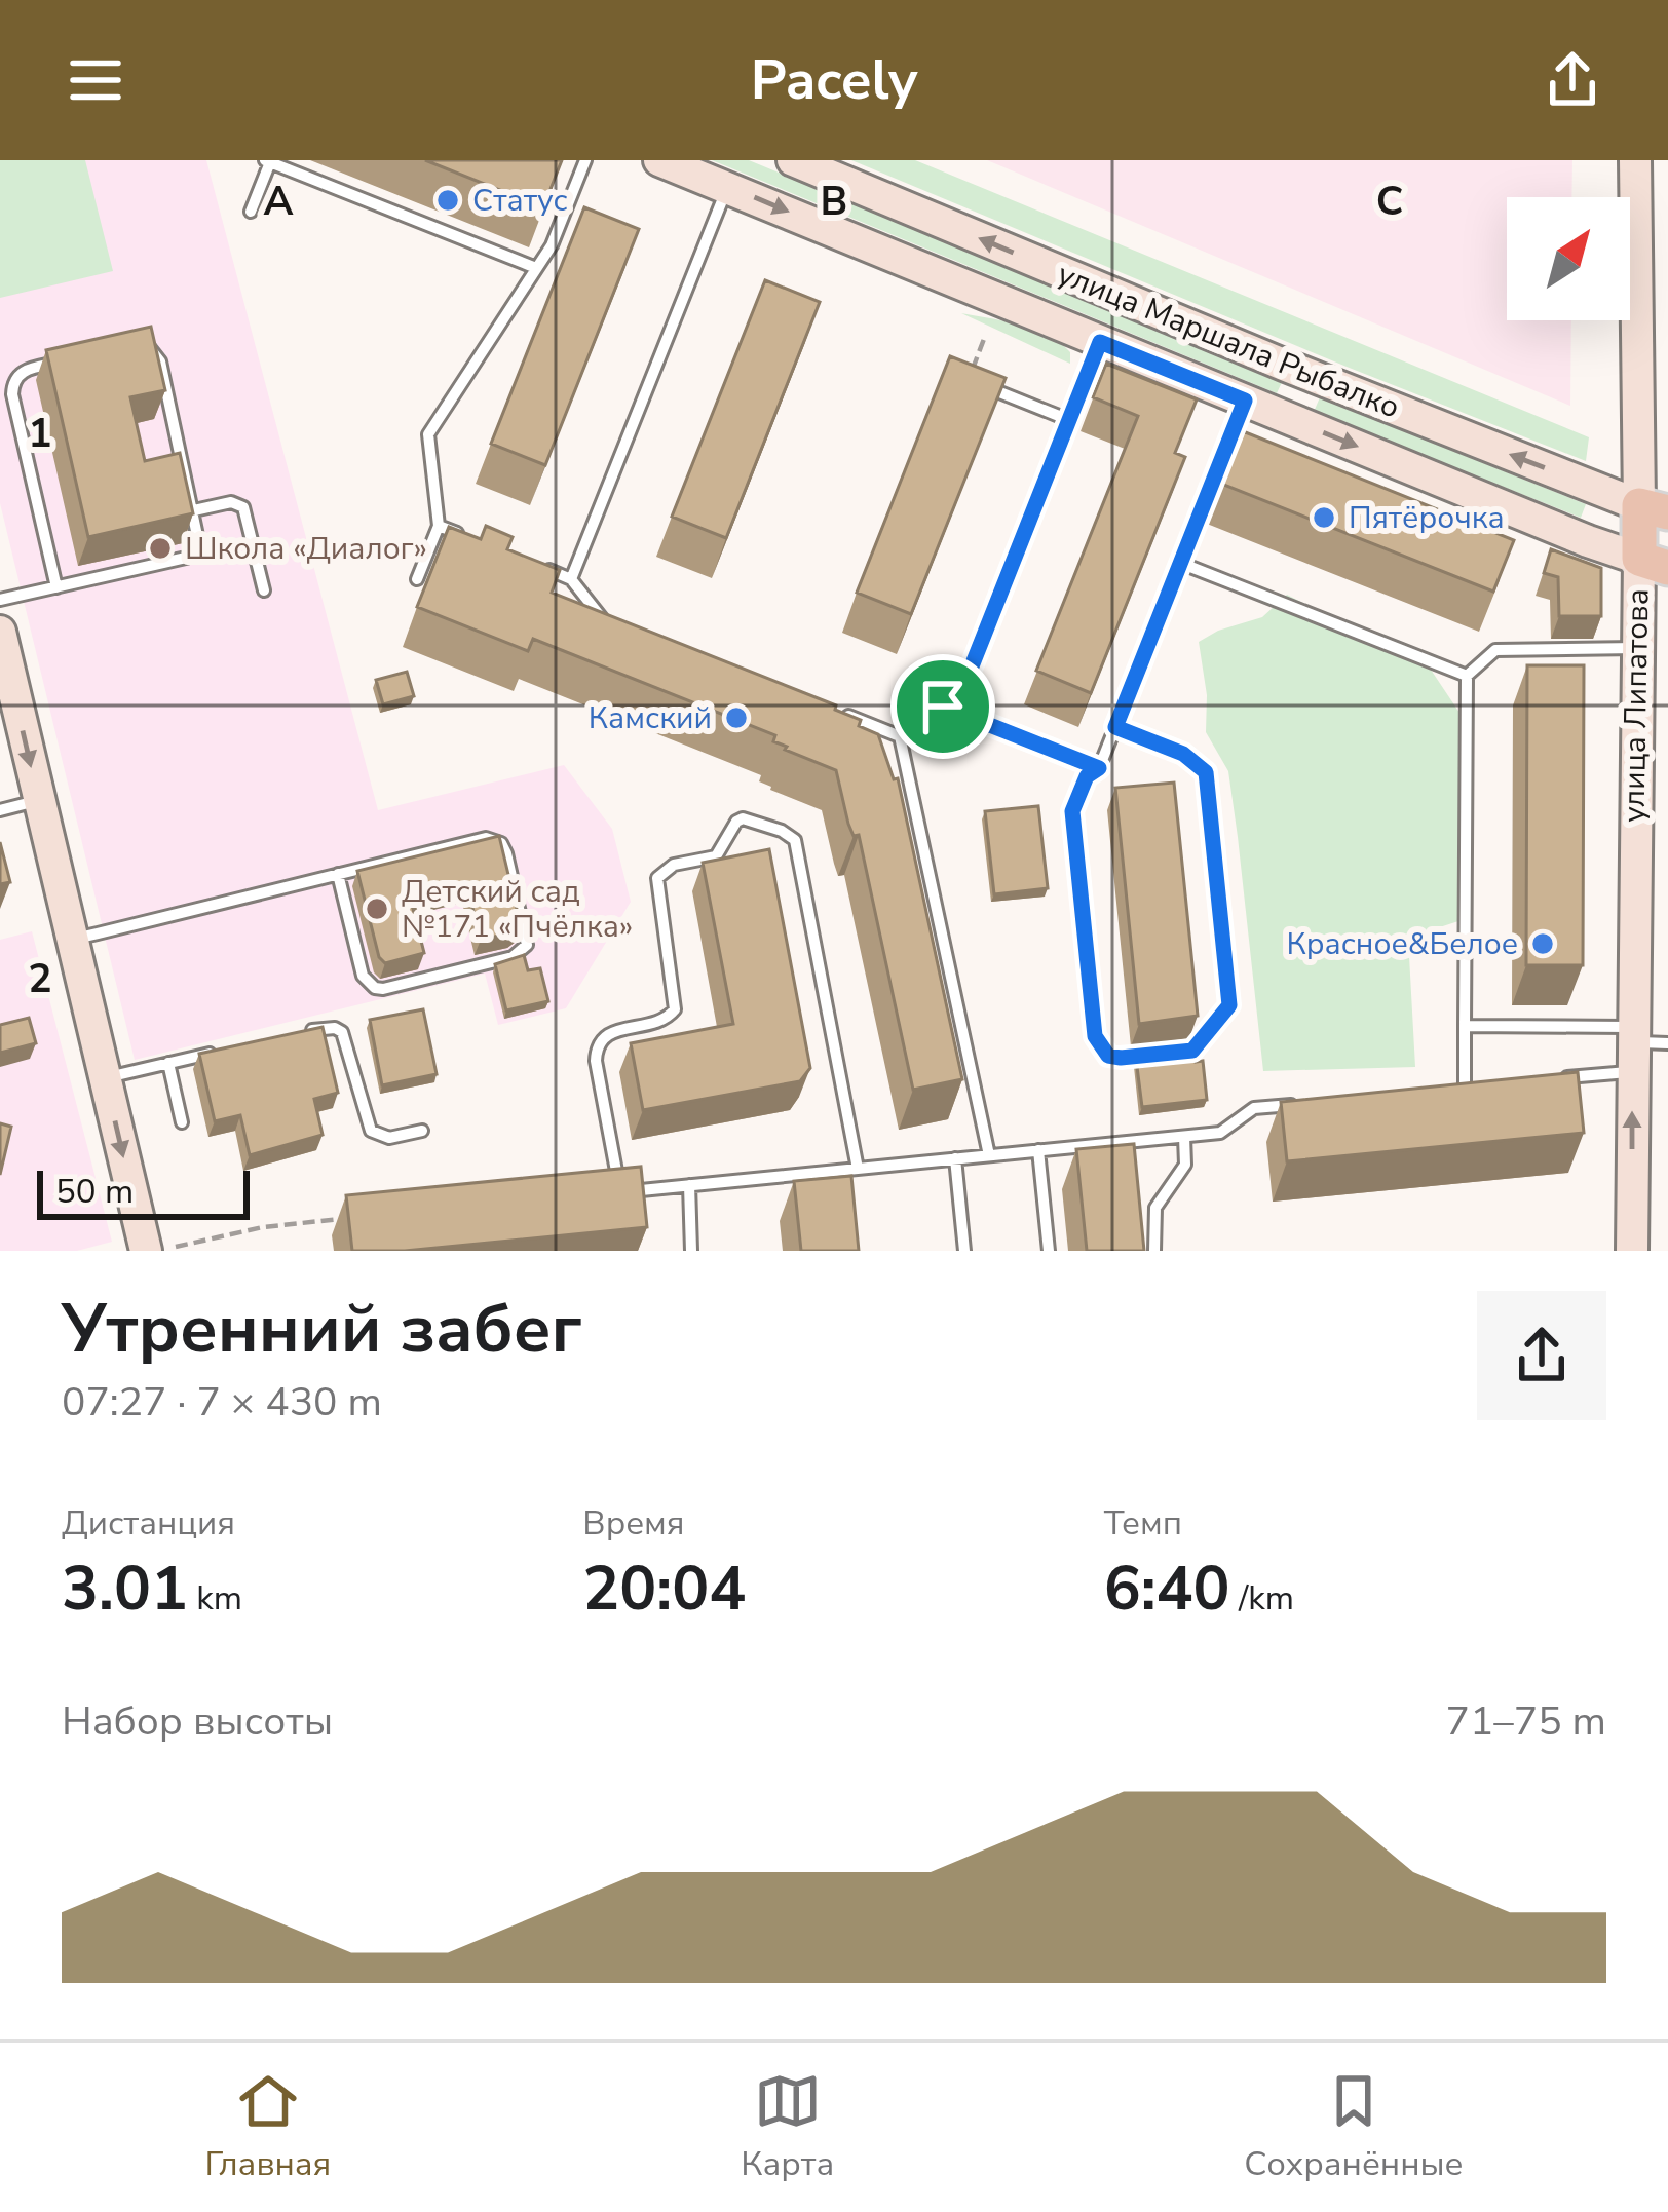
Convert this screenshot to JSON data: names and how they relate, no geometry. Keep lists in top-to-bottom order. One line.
{"streets":{"main road":["улица Маршала Рыбалко","улица Липатова"]},"crossings":[["улица Маршала Рыбалко","улица Липатова"]],"places":["Статус","Пятёрочка","Школа «Диалог»","Камский","Детский сад №171 «Пчёлка»","Красное&Белое"],"scale_bar":"50 m","north":"top right","page":{"header":"Pacely","scale":"50 m","heading":["Утренний забег","07:27 · 7 × 430 m"],"stats":[["Дистанция","3.01 km"],["Время","20:04"],["Темп","6:40 /km"]],"chart":["Набор высоты","71–75 m"],"tabs":["Главная","Карта","Сохранённые"]},"grid":{"columns":["A","B","C"],"rows":["1","2"]}}
